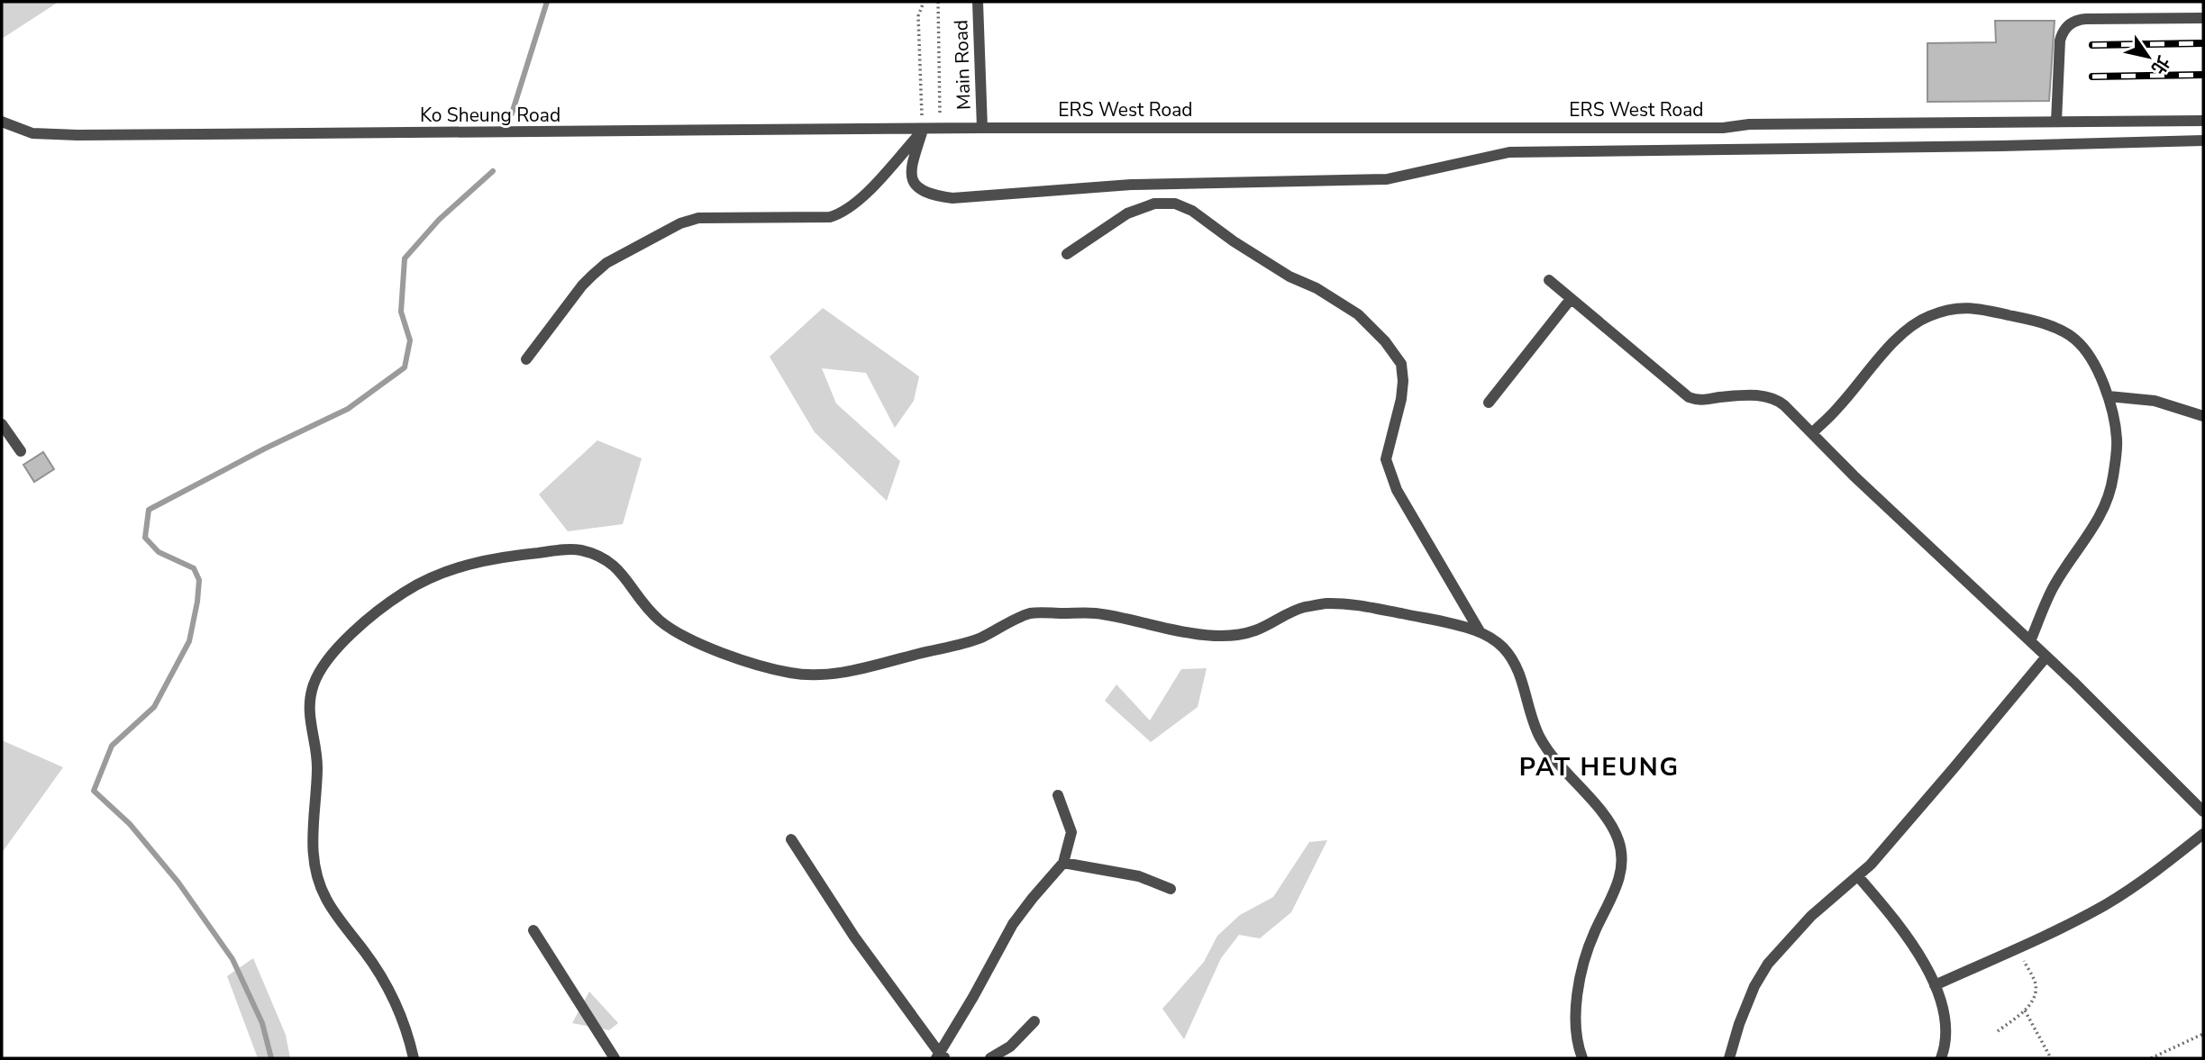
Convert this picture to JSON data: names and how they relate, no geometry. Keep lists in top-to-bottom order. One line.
{"streets":{"street":["Main Road","ERS West Road","Ko Sheung Road"]},"crossings":[["Main Road","ERS West Road"],["Main Road","Ko Sheung Road"],["ERS West Road","Ko Sheung Road"]],"districts":["PAT HEUNG"],"north":"bottom right"}
